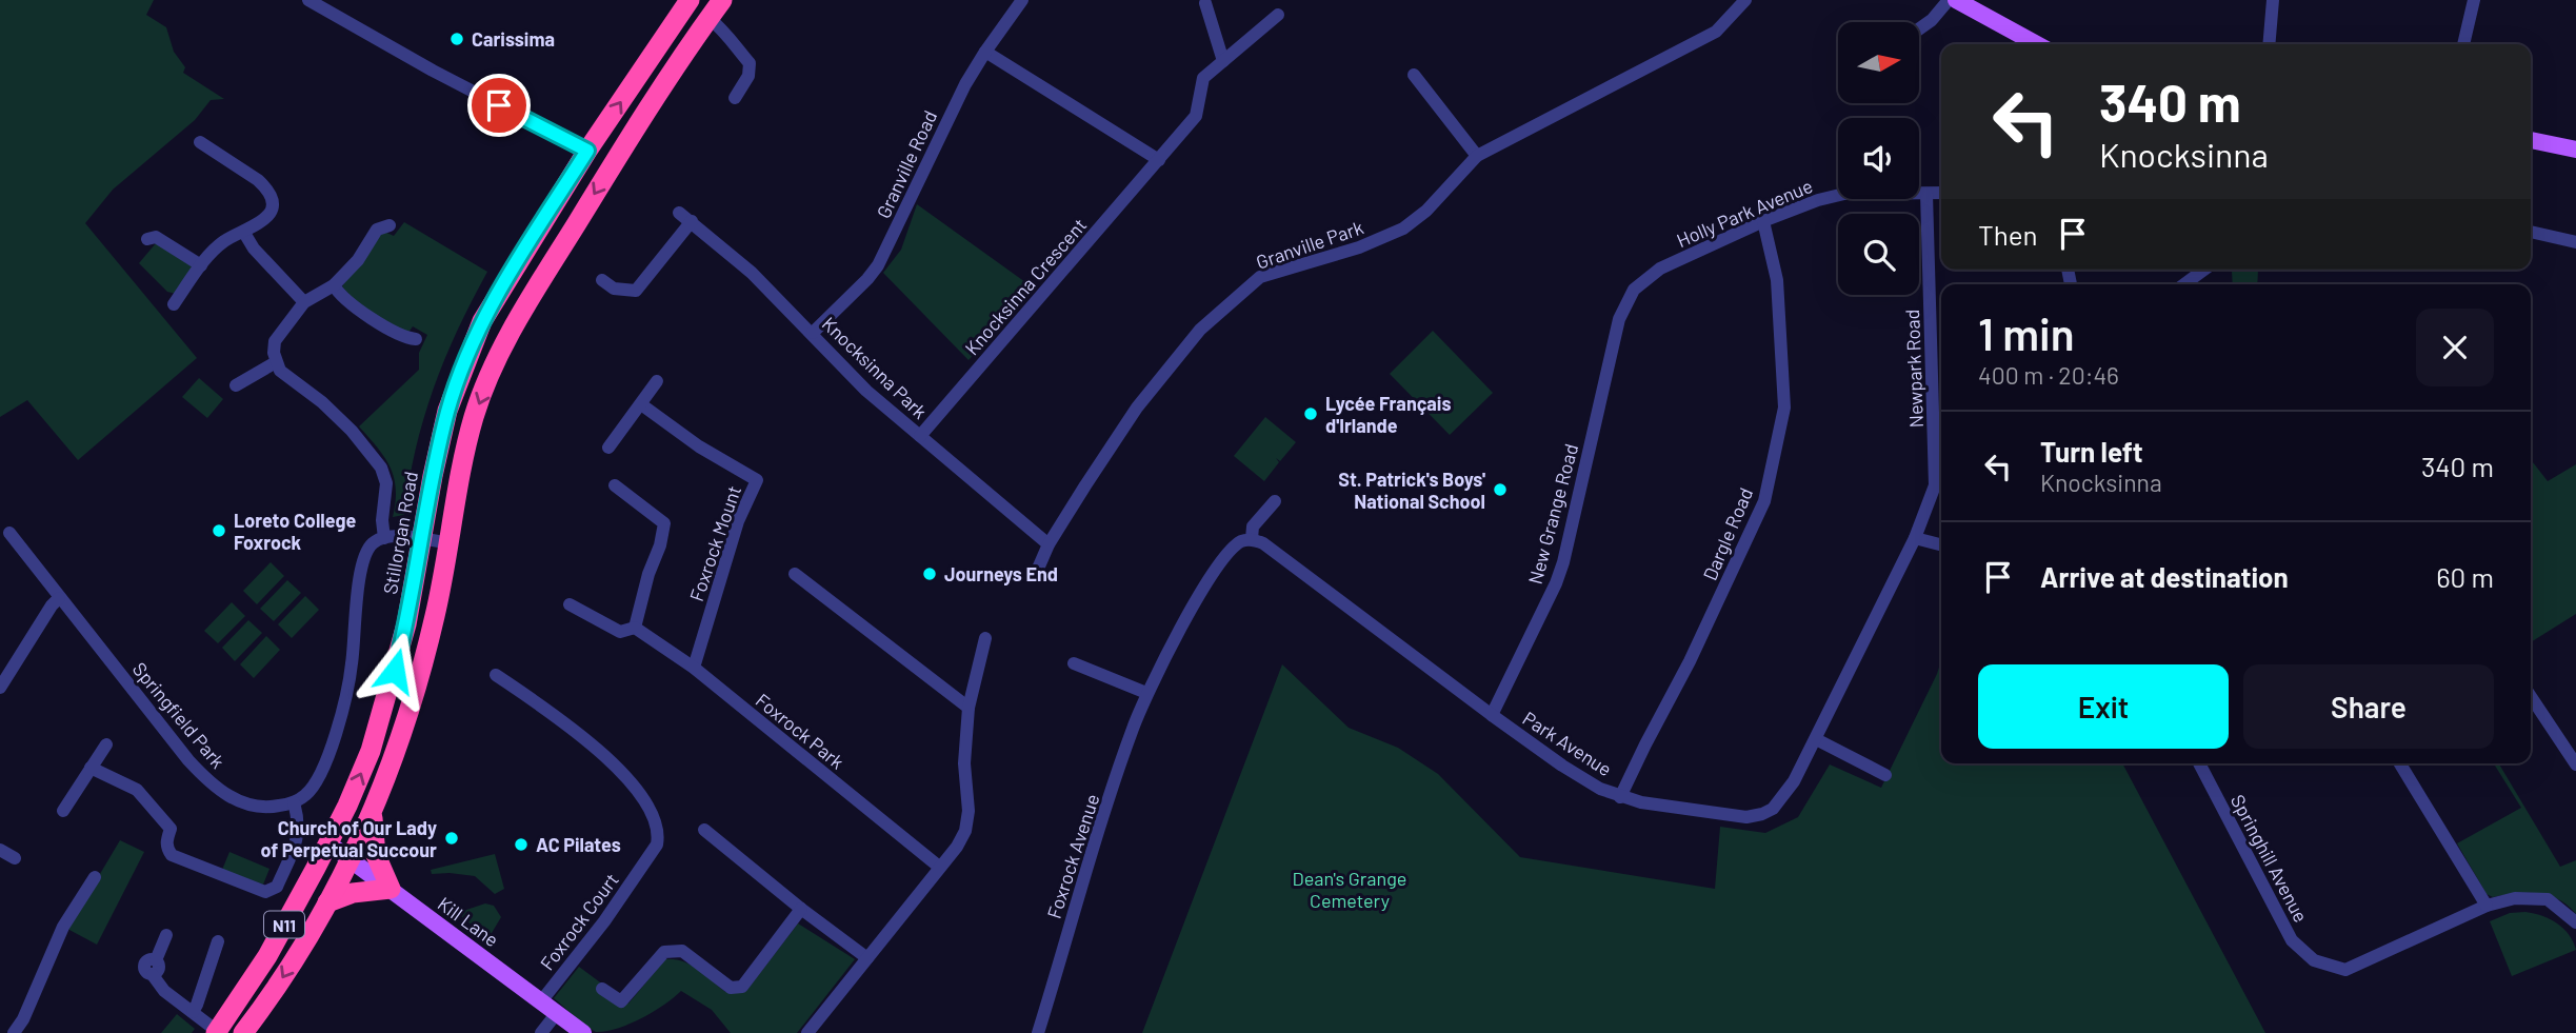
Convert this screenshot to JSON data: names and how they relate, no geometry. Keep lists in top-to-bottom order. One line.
{"streets":{"highway":["Stillorgan Road","N11"],"main road":["Kill Lane"],"street":["Granville Road","Holly Park Avenue","Granville Park","Knocksinna Crescent","Knocksinna Park","Newpark Road","New Grange Road","Dargle Road","Foxrock Mount","Springfield Park","Foxrock Park","Park Avenue","Foxrock Avenue","Springhill Avenue","Foxrock Court"]},"crossings":[["Granville Road","Knocksinna Park"],["Holly Park Avenue","Newpark Road"],["Holly Park Avenue","New Grange Road"],["Holly Park Avenue","Dargle Road"],["Granville Park","Knocksinna Park"],["Knocksinna Crescent","Knocksinna Park"],["Newpark Road","Park Avenue"],["New Grange Road","Park Avenue"],["Stillorgan Road","Kill Lane"],["Stillorgan Road","N11"],["Dargle Road","Park Avenue"],["Foxrock Mount","Foxrock Park"],["Park Avenue","Foxrock Avenue"],["Kill Lane","Foxrock Court"],["Kill Lane","N11"]],"parks":["Dean's Grange Cemetery"],"places":["Carissima","Lycée Français d'Irlande","St. Patrick's Boys' National School","Loreto College Foxrock","Journeys End","Church of Our Lady of Perpetual Succour","AC Pilates"],"north":"right","page":{"turn":["340 m","Knocksinna"],"then":"Then","heading":["1 min","400 m · 20:46"],"list":[{"name":"Turn left","note":"Knocksinna","value":"340 m"},{"name":"Arrive at destination","value":"60 m"}],"buttons":["Exit","Share"]}}
